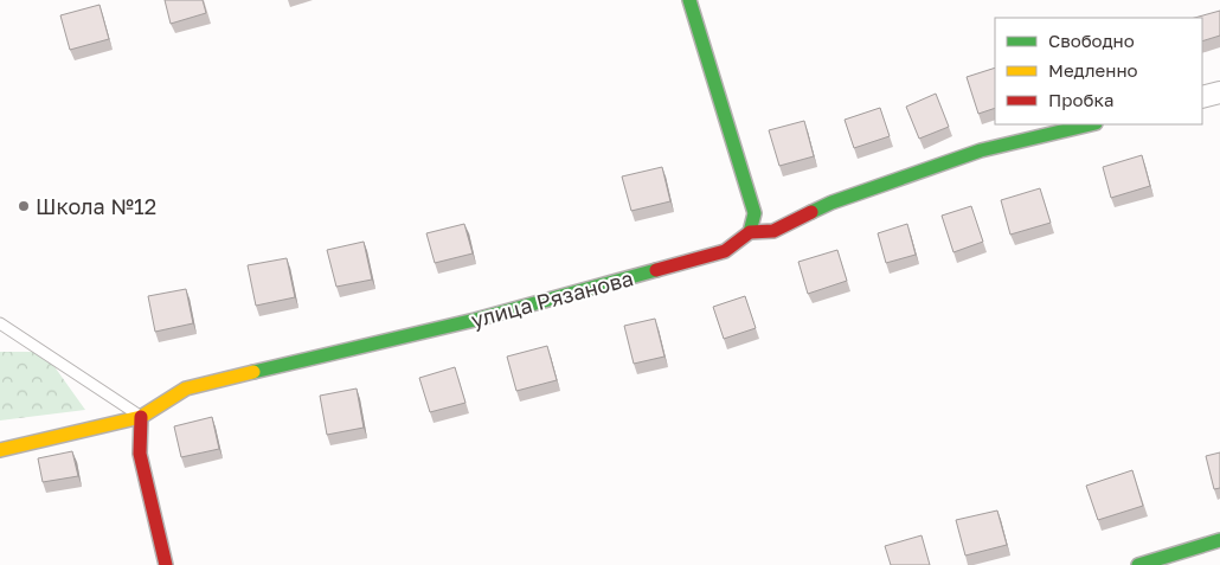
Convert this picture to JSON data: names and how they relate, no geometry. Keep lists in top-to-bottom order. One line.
{"streets":{"street":["улица Рязанова"]},"places":["Школа №12"],"legend":["Свободно","Медленно","Пробка"]}
